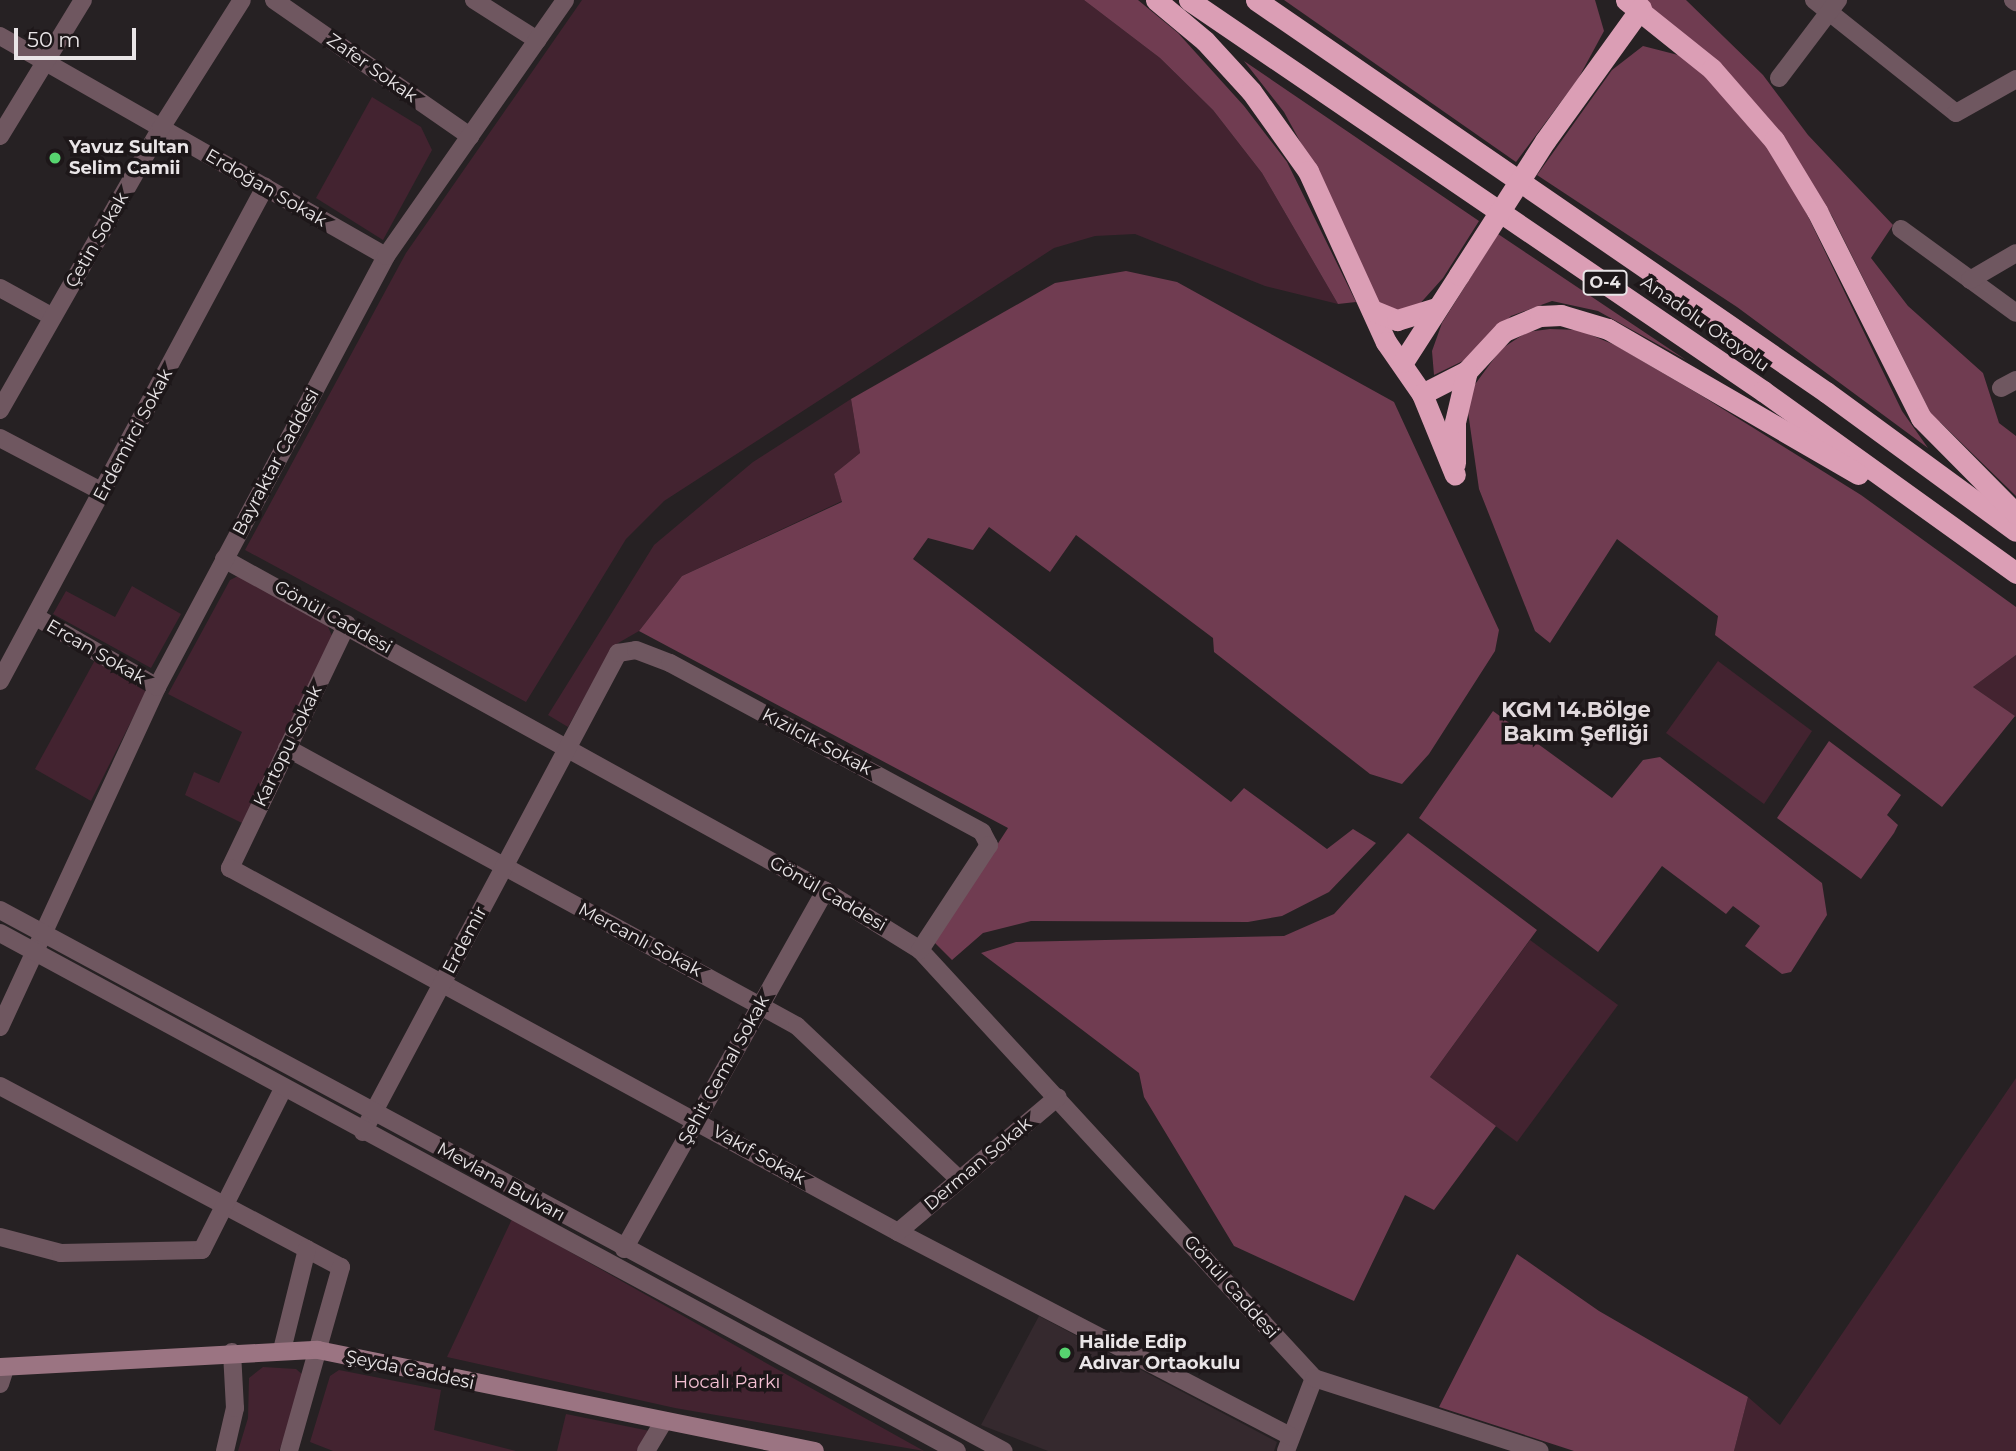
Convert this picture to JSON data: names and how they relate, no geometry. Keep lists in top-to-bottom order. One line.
{"streets":{"highway":["O-4","Anadolu Otoyolu"],"main road":["Şeyda Caddesi"],"street":["Zafer Sokak","Erdoğan Sokak","Çetin Sokak","Erdemirci Sokak","Bayraktar Caddesi","Gönül Caddesi","Ercan Sokak","Kızılcık Sokak","Kartopu Sokak","Erdemir","Mercanlı Sokak","Şehit Cemal Sokak","Vakıf Sokak","Derman Sokak","Mevlana Bulvarı"]},"crossings":[["Zafer Sokak","Bayraktar Caddesi"],["Erdoğan Sokak","Çetin Sokak"],["Erdoğan Sokak","Erdemirci Sokak"],["Erdoğan Sokak","Bayraktar Caddesi"],["Erdemirci Sokak","Ercan Sokak"],["Bayraktar Caddesi","Gönül Caddesi"],["Bayraktar Caddesi","Ercan Sokak"],["Bayraktar Caddesi","Mevlana Bulvarı"],["Gönül Caddesi","Kızılcık Sokak"],["Gönül Caddesi","Kartopu Sokak"],["Gönül Caddesi","Erdemir"],["Gönül Caddesi","Şehit Cemal Sokak"],["Gönül Caddesi","Derman Sokak"],["Kızılcık Sokak","Erdemir"],["Kartopu Sokak","Mercanlı Sokak"],["Kartopu Sokak","Vakıf Sokak"],["Erdemir","Mercanlı Sokak"],["Erdemir","Vakıf Sokak"],["Erdemir","Mevlana Bulvarı"],["Mercanlı Sokak","Şehit Cemal Sokak"],["Mercanlı Sokak","Derman Sokak"],["Şehit Cemal Sokak","Vakıf Sokak"],["Şehit Cemal Sokak","Mevlana Bulvarı"],["Vakıf Sokak","Derman Sokak"]],"districts":["KGM 14.Bölge Bakım Şefliği"],"parks":["Hocalı Parkı"],"places":["Yavuz Sultan Selim Camii","Halide Edip Adıvar Ortaokulu"],"scale_bar":"50 m"}
